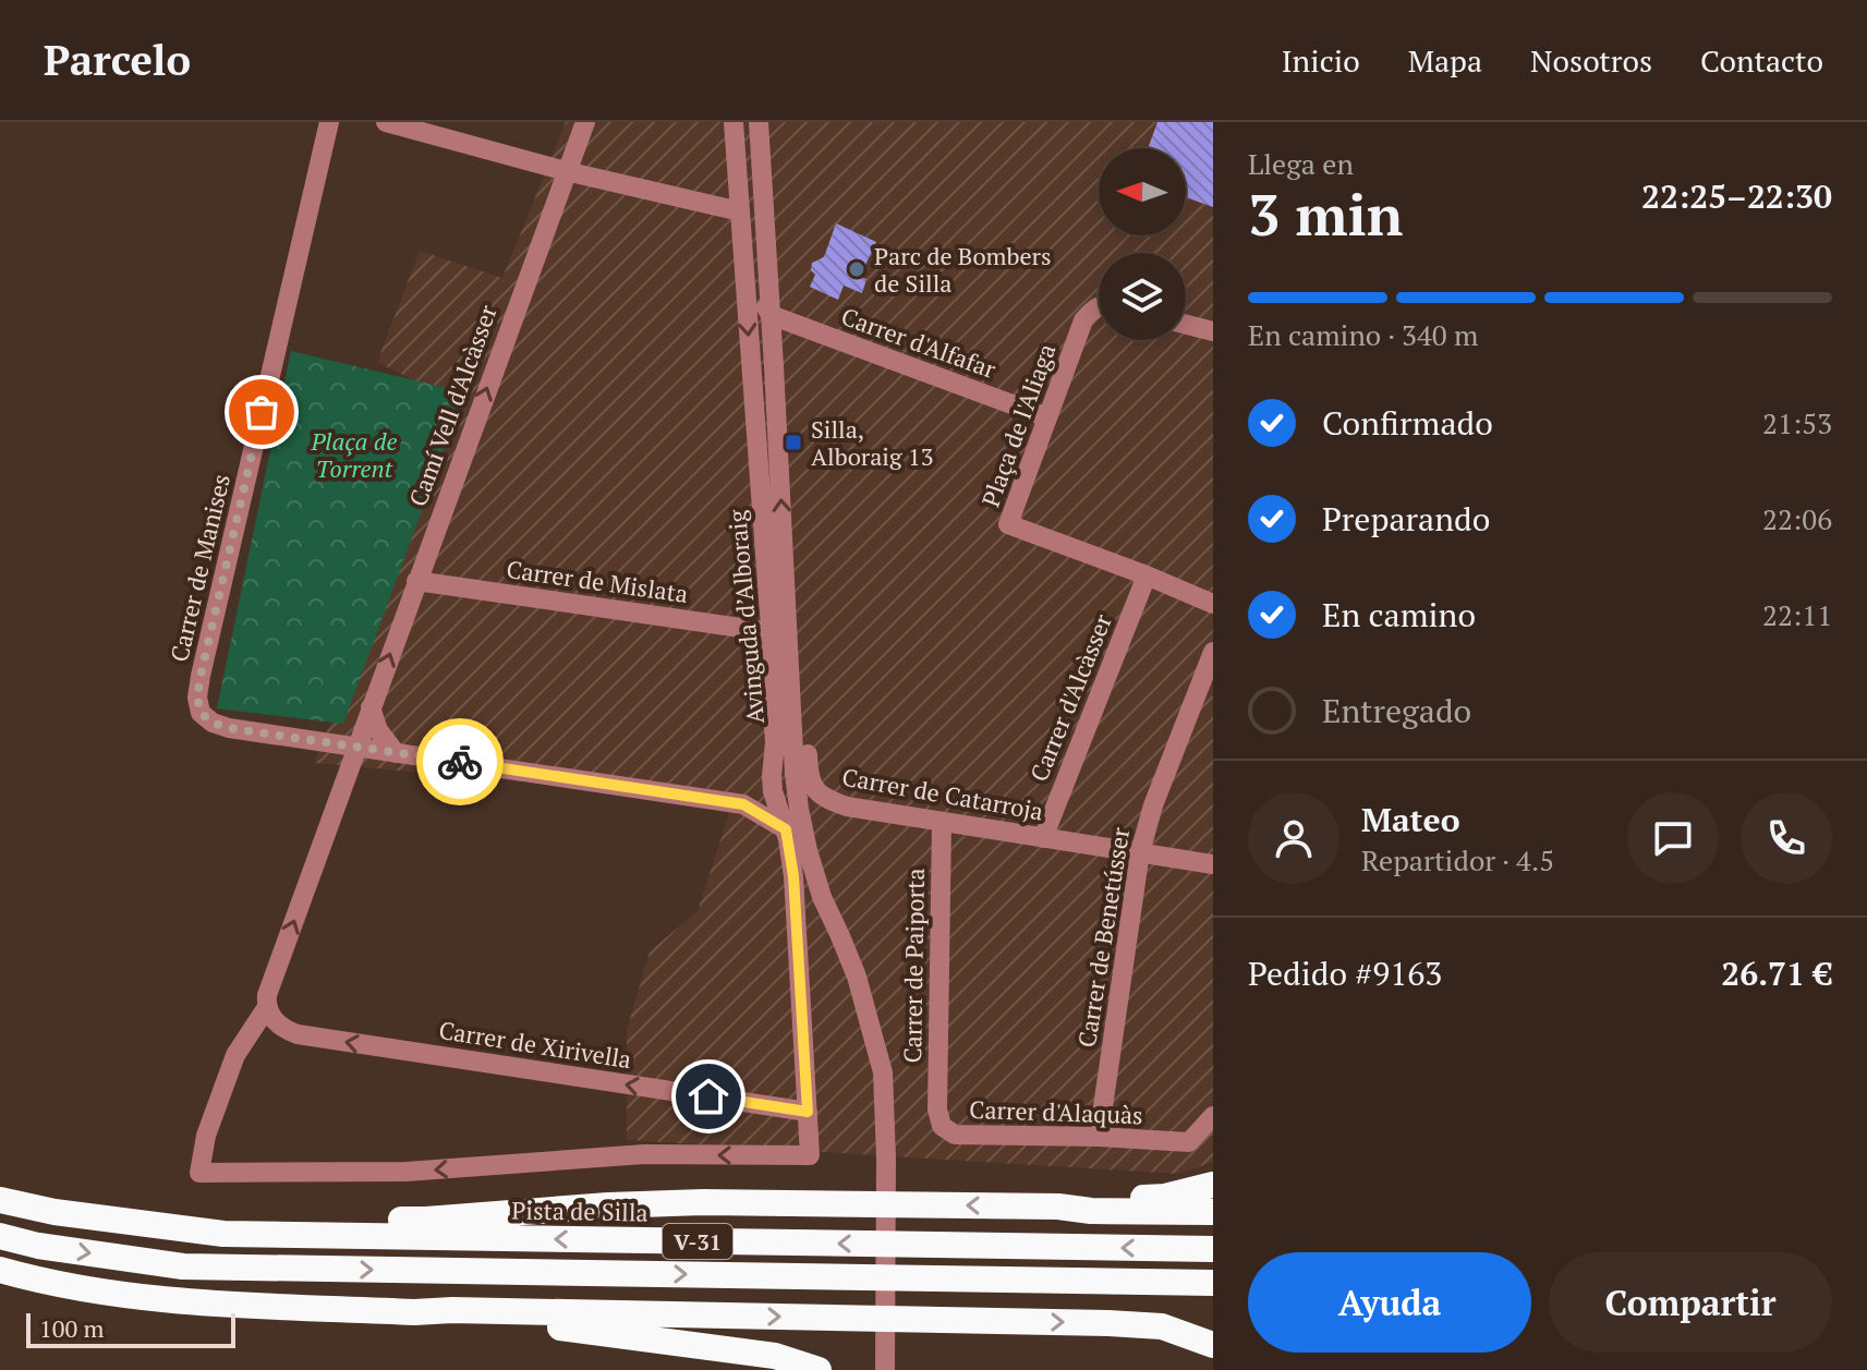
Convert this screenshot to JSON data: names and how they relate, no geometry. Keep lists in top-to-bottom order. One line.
{"streets":{"highway":["Pista de Silla","V-31"],"street":["Carrer d'Alfafar","Camí Vell d'Alcàsser","Plaça de l'Aliaga","Carrer de Manises","Carrer de Mislata","Avinguda d’Alboraig","Carrer d'Alcàsser","Carrer de Catarroja","Carrer de Benetússer","Carrer de Paiporta","Carrer de Xirivella","Carrer d'Alaquàs"]},"crossings":[["Carrer d'Alfafar","Plaça de l'Aliaga"],["Carrer d'Alfafar","Avinguda d’Alboraig"],["Camí Vell d'Alcàsser","Carrer de Manises"],["Camí Vell d'Alcàsser","Carrer de Mislata"],["Camí Vell d'Alcàsser","Carrer de Xirivella"],["Plaça de l'Aliaga","Carrer d'Alcàsser"],["Carrer de Mislata","Avinguda d’Alboraig"],["Avinguda d’Alboraig","Carrer de Catarroja"],["Carrer d'Alcàsser","Carrer de Catarroja"],["Carrer de Catarroja","Carrer de Benetússer"],["Carrer de Catarroja","Carrer de Paiporta"],["Carrer de Benetússer","Carrer d'Alaquàs"],["Carrer de Paiporta","Carrer d'Alaquàs"]],"one_way":["Carrer de Xirivella"],"parks":["Plaça de Torrent"],"places":{"other":["Parc de Bombers de Silla"],"transit":["Silla, Alboraig 13"]},"scale_bar":"100 m","north":"left","page":{"header":"Parcelo","nav":["Inicio","Mapa","Nosotros","Contacto"],"heading":["3 min","Llega en","22:25–22:30"],"panel":["Mateo","Repartidor · 4.5","Pedido #9163","26.71 €"],"bar":"En camino · 340 m","list":[["Confirmado","21:53"],["Preparando","22:06"],["En camino","22:11"],"Entregado"],"buttons":["Ayuda","Compartir"],"scale":"100 m"}}
